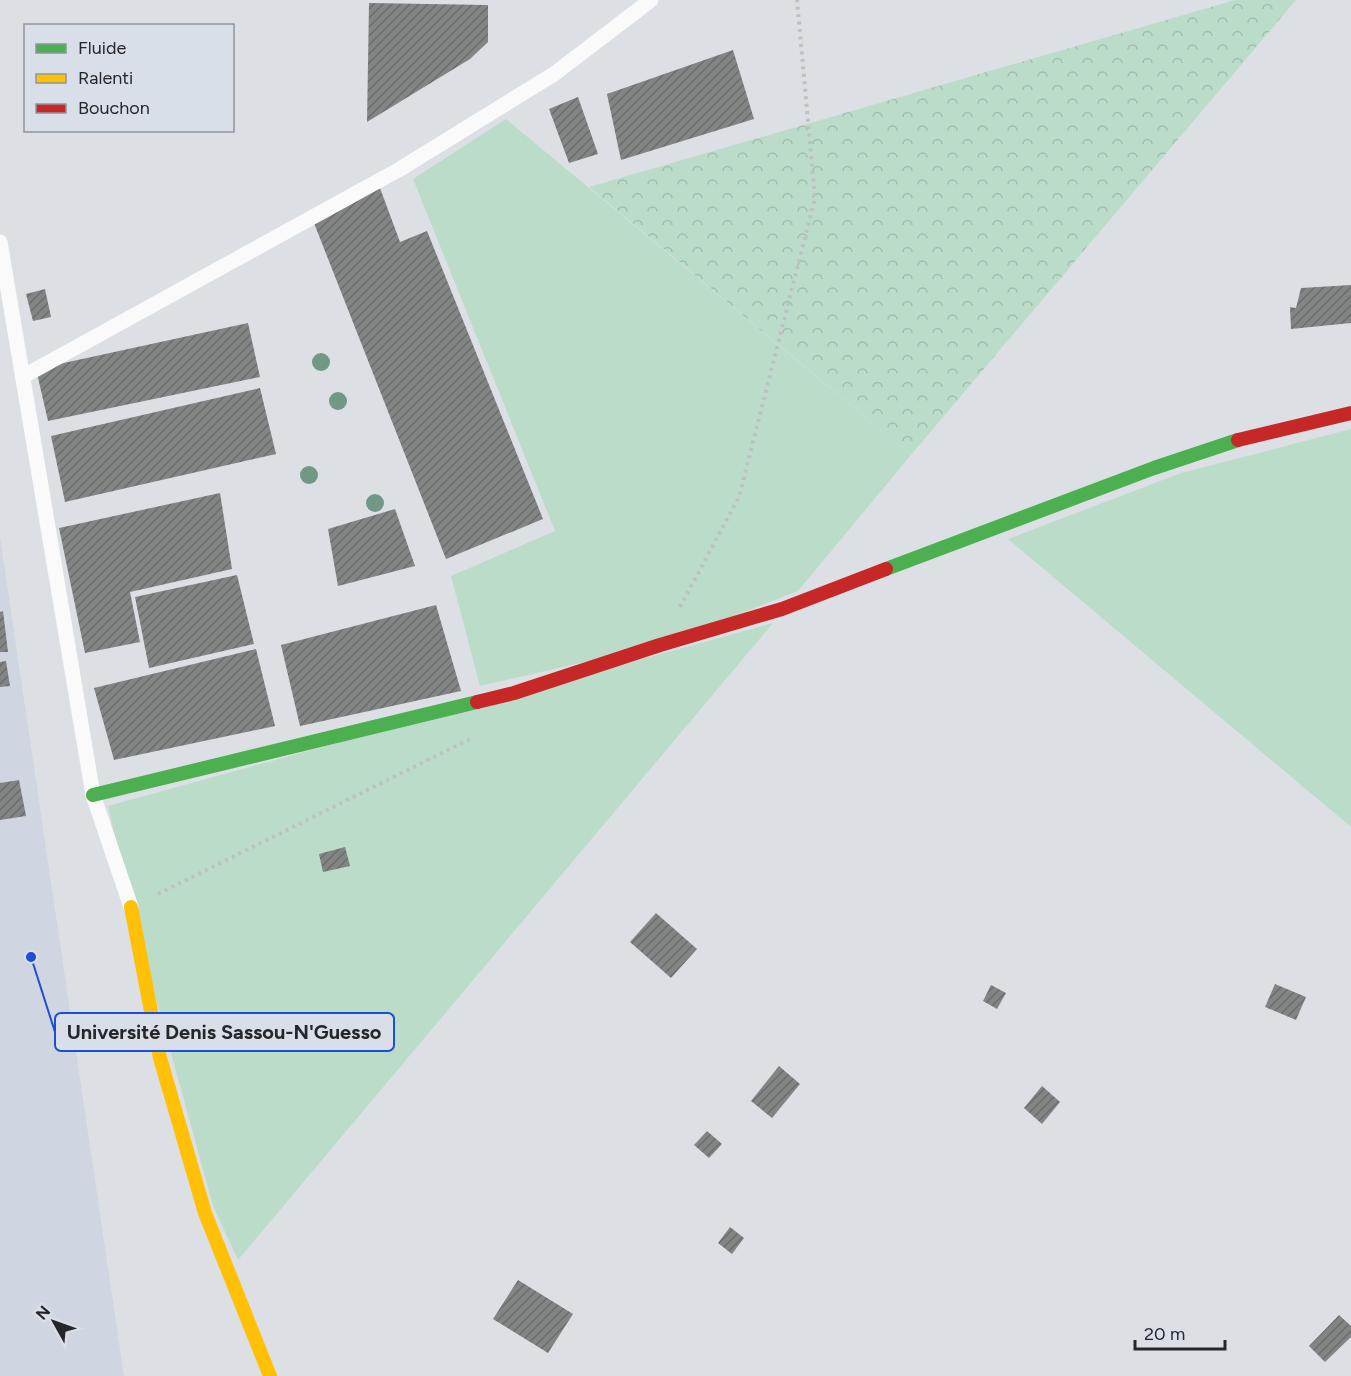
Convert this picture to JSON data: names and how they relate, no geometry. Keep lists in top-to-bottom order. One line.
{"places":["Université Denis Sassou-N'Guesso"],"legend":["Fluide","Ralenti","Bouchon"],"scale_bar":"20 m","north":"top left"}
